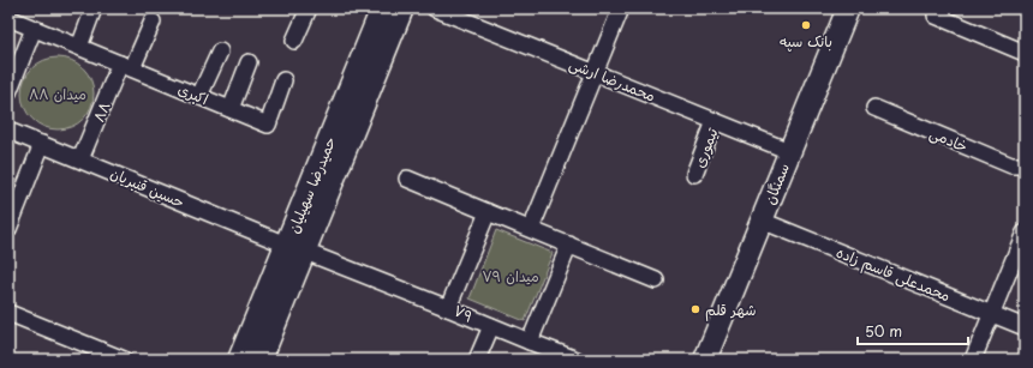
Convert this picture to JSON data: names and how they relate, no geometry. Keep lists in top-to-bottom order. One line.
{"streets":{"main road":["سمنگان","حمیدرضا سهیلیان"],"street":["محمدرضا ارشی","اکبری","۸۸","خادمی","تیموری","حسین قنبریان","محمدعلی قاسم زاده","۷۹"]},"crossings":[["محمدرضا ارشی","تیموری"],["محمدرضا ارشی","سمنگان"],["اکبری","۸۸"],["۸۸","حسین قنبریان"],["سمنگان","محمدعلی قاسم زاده"],["حمیدرضا سهیلیان","حسین قنبریان"],["حسین قنبریان","۷۹"]],"parks":["میدان ۸۸","میدان ۷۹"],"places":["بانک سپه","شهر قلم"],"scale_bar":"50 m"}
